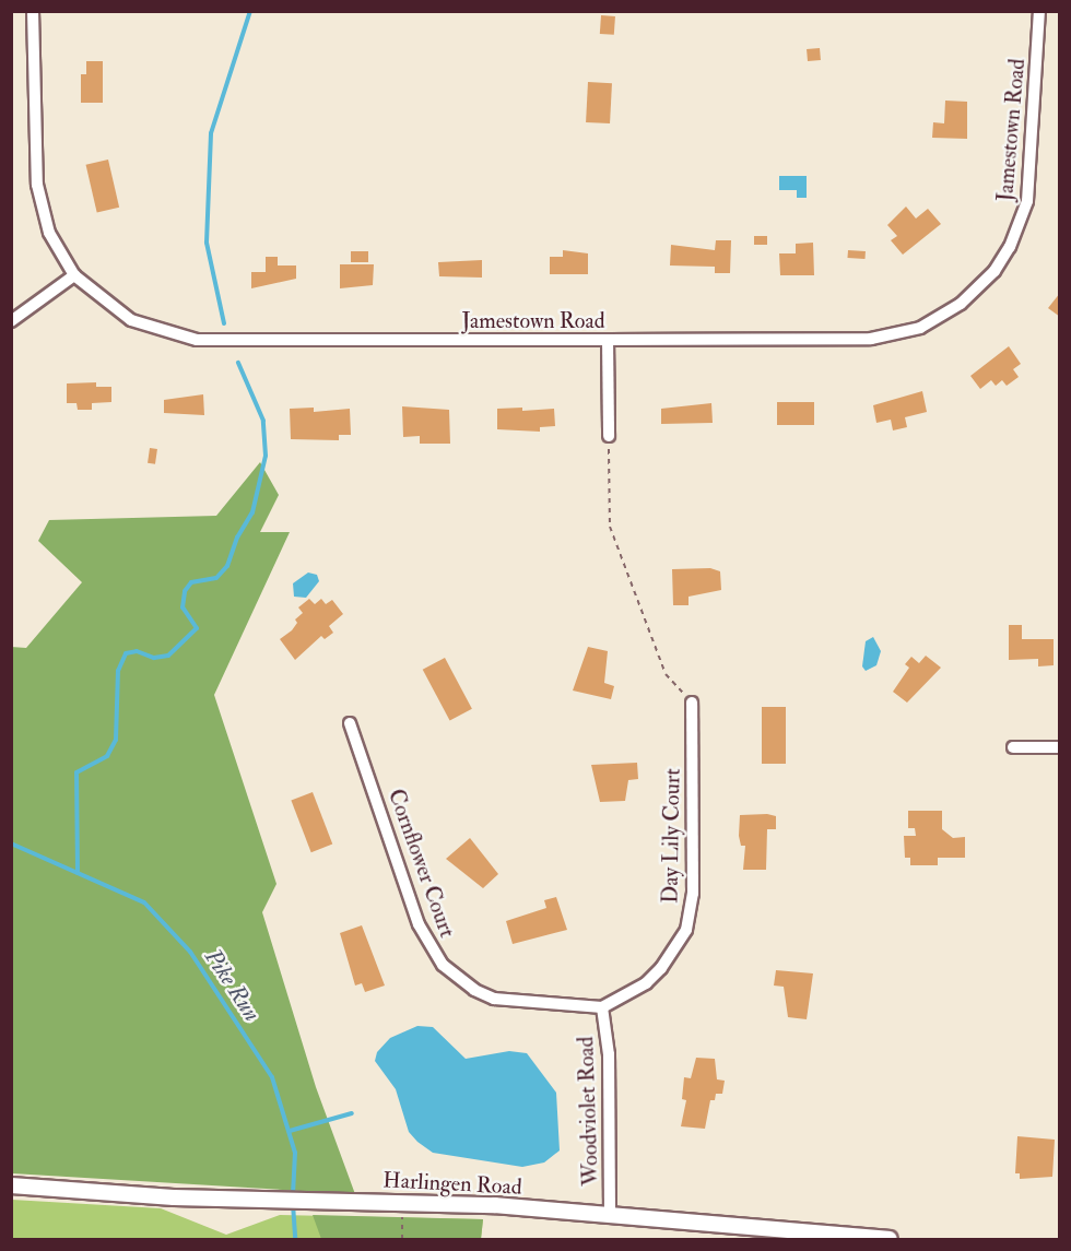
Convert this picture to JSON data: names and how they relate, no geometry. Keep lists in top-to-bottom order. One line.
{"streets":{"street":["Jamestown Road","Day Lily Court","Cornflower Court","Woodviolet Road","Harlingen Road"]},"crossings":[["Day Lily Court","Cornflower Court"],["Day Lily Court","Woodviolet Road"],["Cornflower Court","Woodviolet Road"],["Woodviolet Road","Harlingen Road"]],"water":["Pike Run"]}
